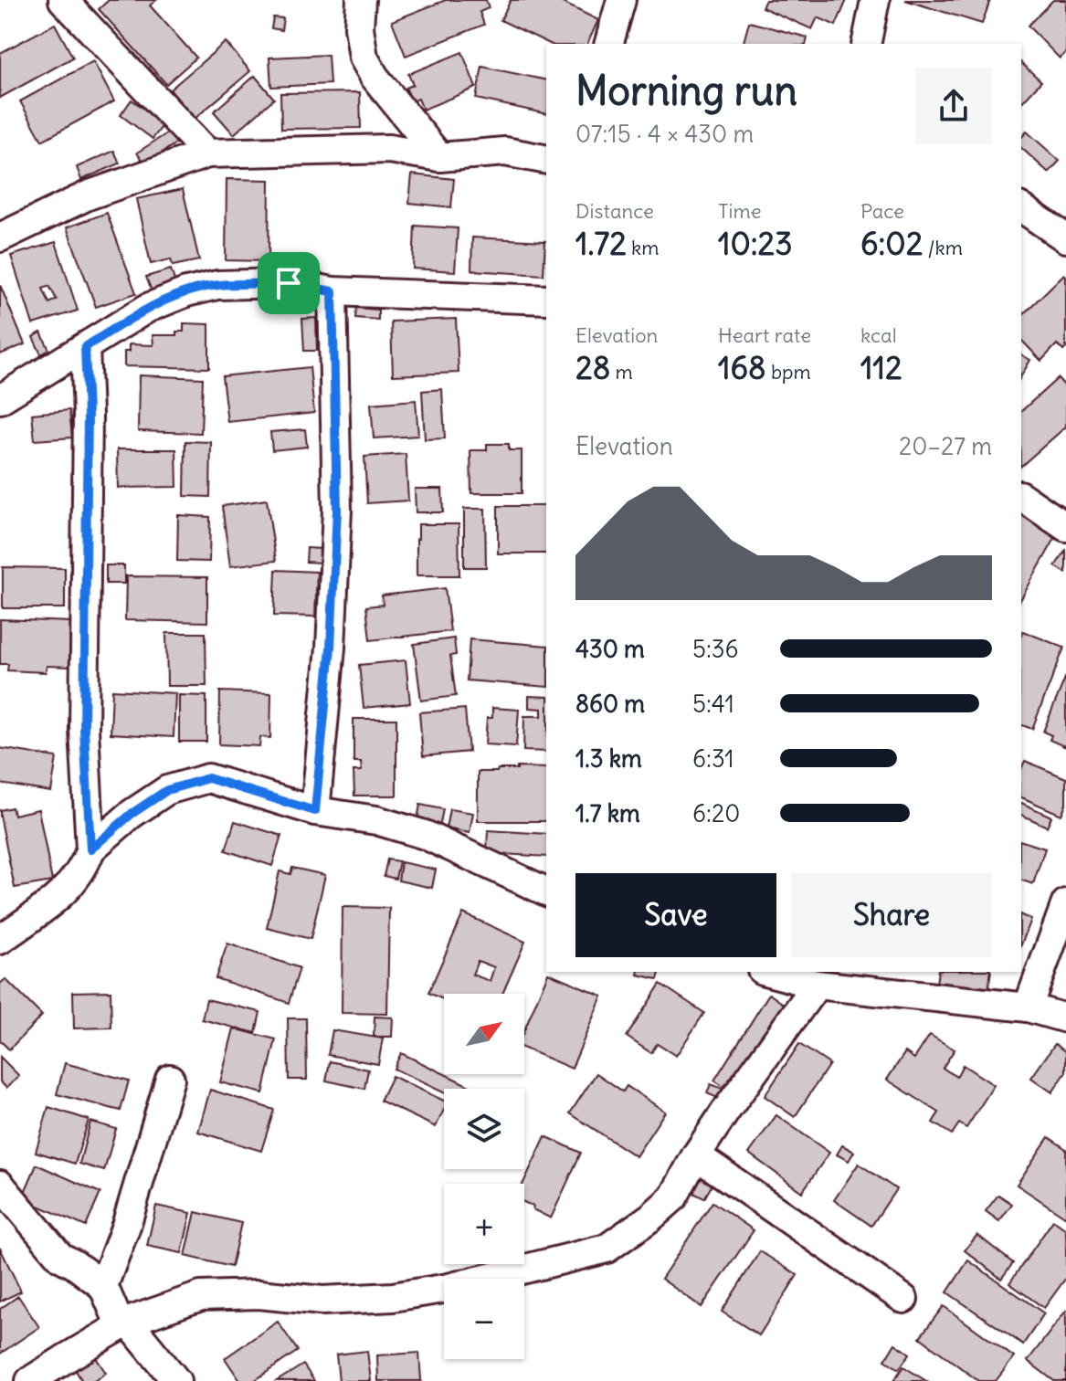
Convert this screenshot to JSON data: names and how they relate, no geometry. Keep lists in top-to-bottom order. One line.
{"north":"top right","page":{"heading":["Morning run","07:15 · 4 × 430 m"],"stats":[["Distance","1.72 km"],["Time","10:23"],["Pace","6:02 /km"],["Elevation","28 m"],["Heart rate","168 bpm"],["kcal","112"]],"chart":["Elevation","20–27 m"],"list":[{"name":"430 m","note":"5:36"},{"name":"860 m","note":"5:41"},{"name":"1.3 km","note":"6:31"},{"name":"1.7 km","note":"6:20"}],"buttons":["Save","Share"],"map_buttons":["+","−"]}}
